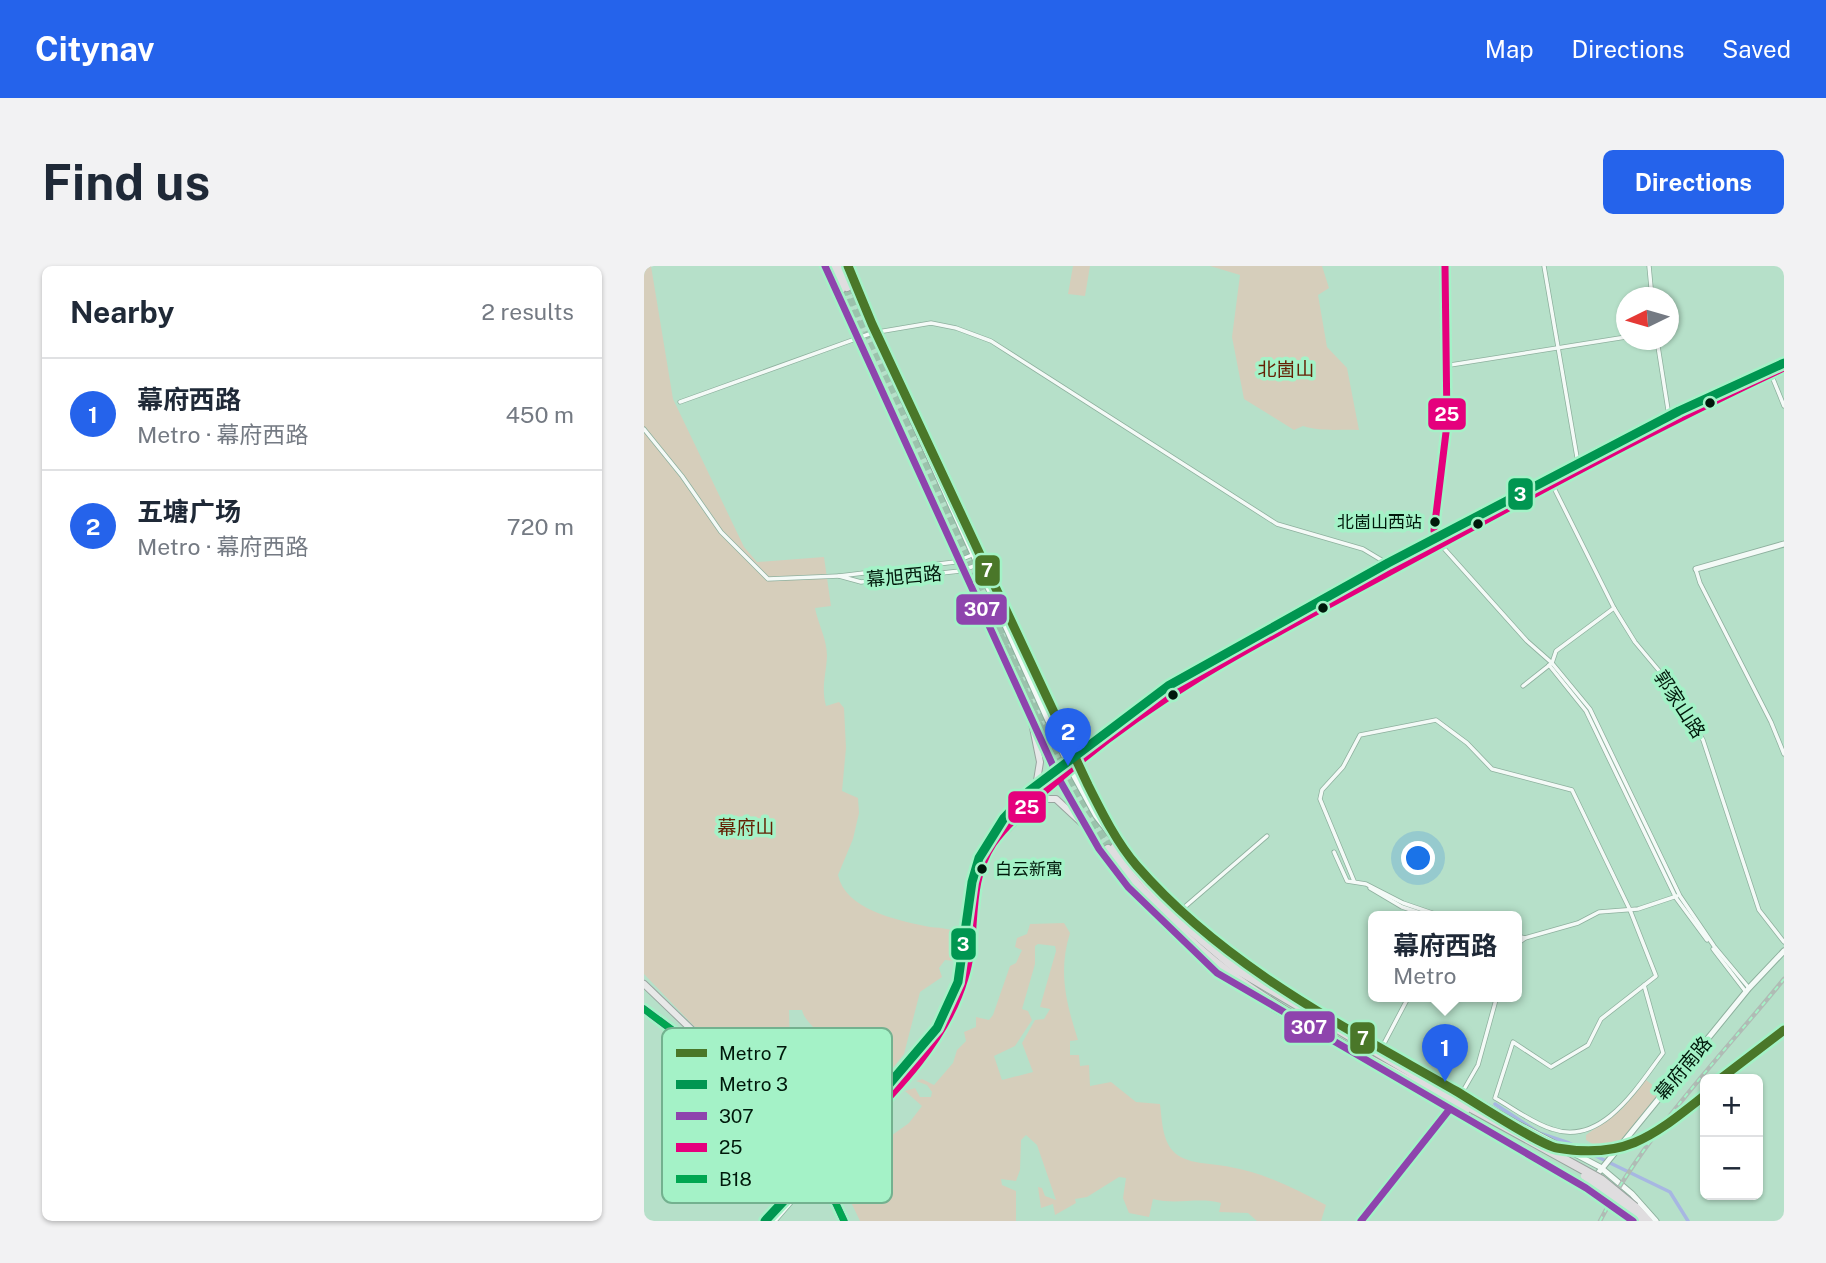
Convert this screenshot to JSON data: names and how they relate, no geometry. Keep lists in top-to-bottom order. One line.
{"streets":{"main road":["幕府南路"],"street":["幕旭西路","郭家山路"]},"parks":["北崮山","幕府山"],"places":["北崮山西站","白云新寓"],"lines":["metro line 7","transit line 307","transit line 25","metro line 3","transit line B18"],"legend":["Metro 7","Metro 3","307","25","B18"],"north":"left","page":{"header":"Citynav","nav":["Map","Directions","Saved"],"buttons":"Directions","title":"Find us","heading":["Nearby","2 results"],"list":[{"mark":"1","name":"幕府西路","note":"Metro · 幕府西路","value":"450 m"},{"mark":"2","name":"五塘广场","note":"Metro · 幕府西路","value":"720 m"}],"pins":["2","1"],"popup":["幕府西路","Metro"],"map_buttons":["+","−"]}}
